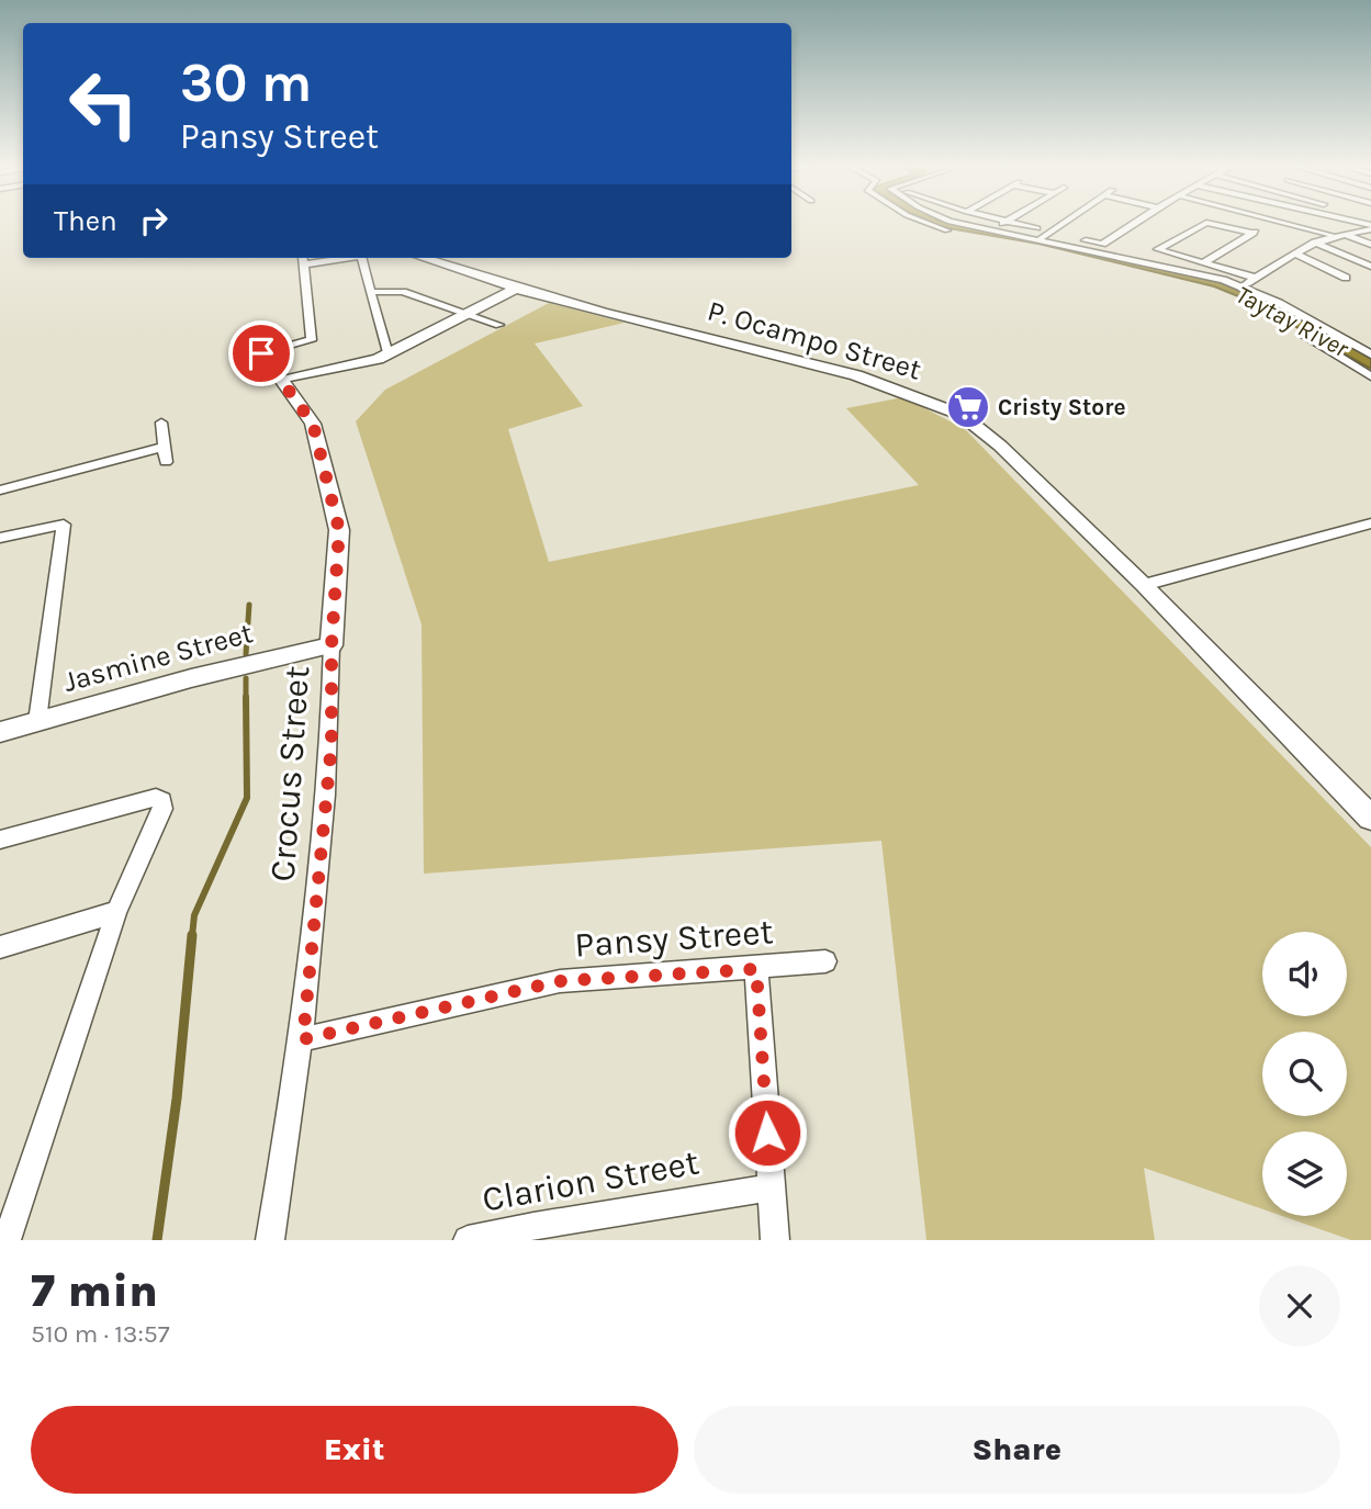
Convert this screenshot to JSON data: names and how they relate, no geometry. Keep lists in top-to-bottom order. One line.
{"streets":{"street":["P. Ocampo Street","Jasmine Street","Crocus Street","Pansy Street","Clarion Street"]},"crossings":[["Jasmine Street","Crocus Street"],["Crocus Street","Pansy Street"]],"water":["Taytay River"],"places":{"supermarket":["Cristy Store"]},"page":{"turn":["30 m","Pansy Street"],"then":"Then","heading":["7 min","510 m · 13:57"],"buttons":["Exit","Share"]}}
